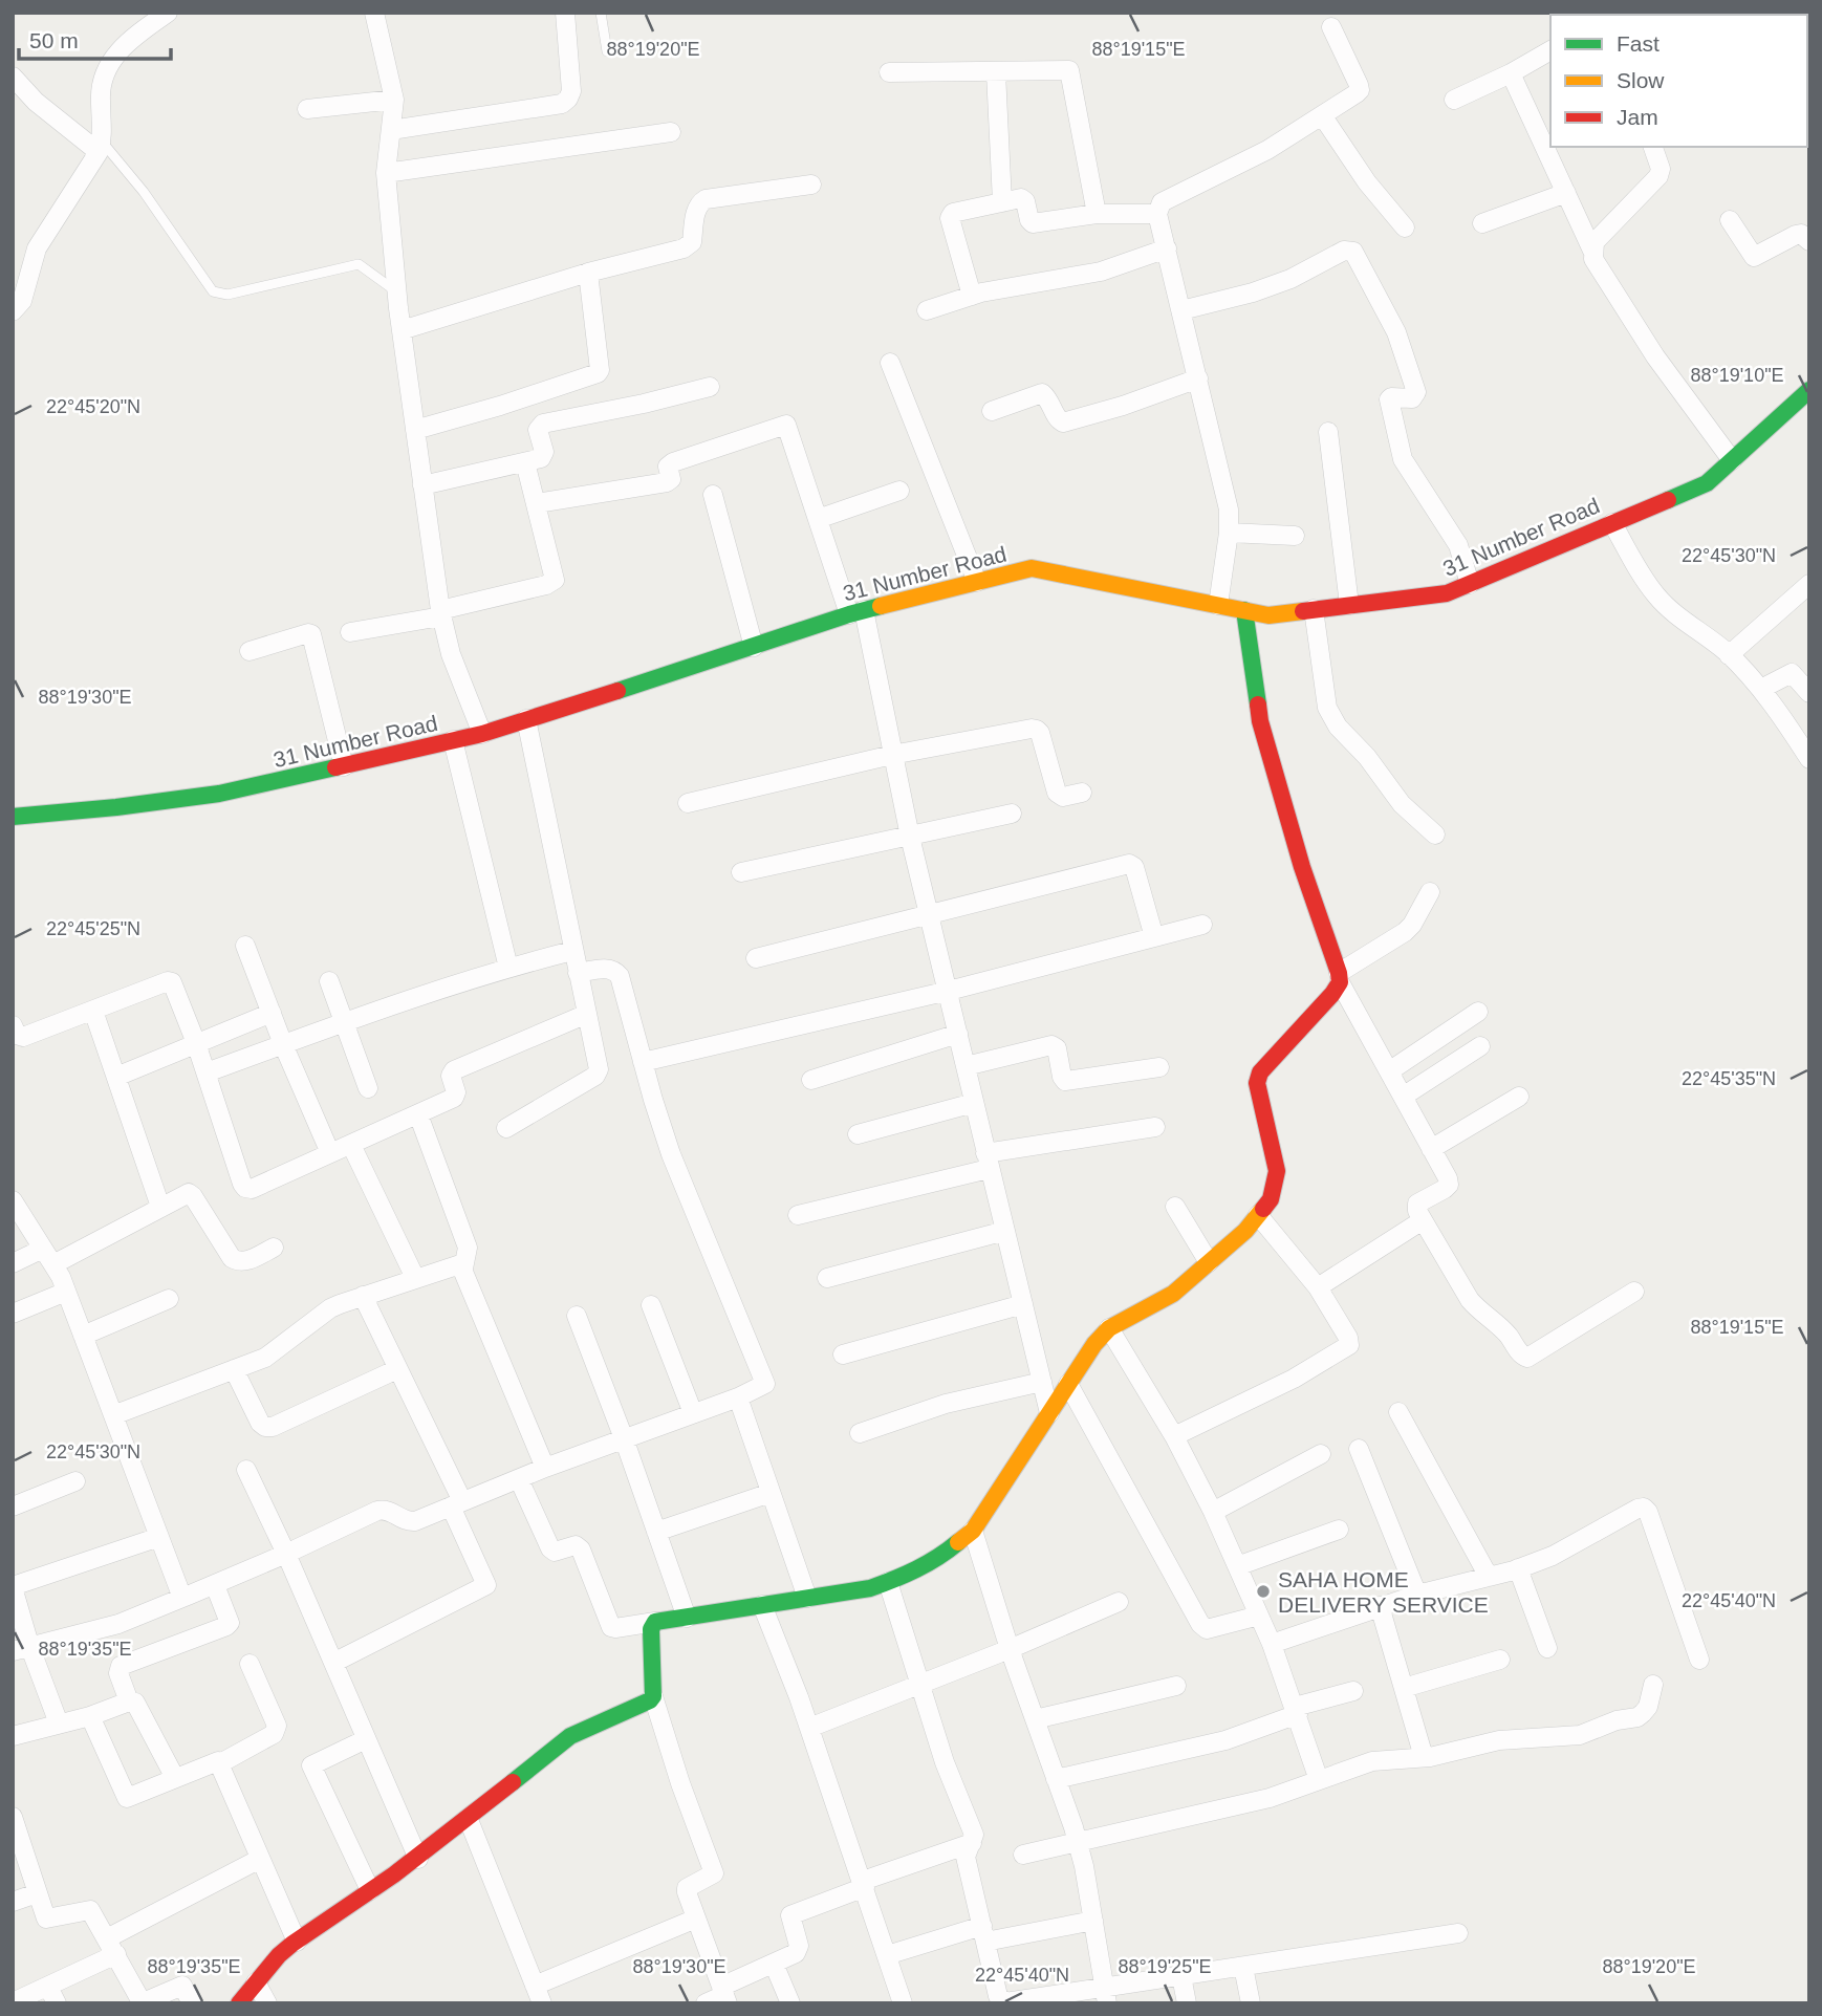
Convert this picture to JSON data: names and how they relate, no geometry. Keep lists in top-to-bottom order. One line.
{"streets":{"street":["31 Number Road"]},"places":["SAHA HOME DELIVERY SERVICE"],"legend":["Fast","Slow","Jam"],"scale_bar":"50 m","coordinates":["88°19'20\"E","88°19'15\"E","88°19'10\"E","22°45'20\"N","22°45'30\"N","88°19'30\"E","22°45'25\"N","22°45'35\"N","22°45'40\"N","88°19'35\"E","88°19'25\"E"]}
